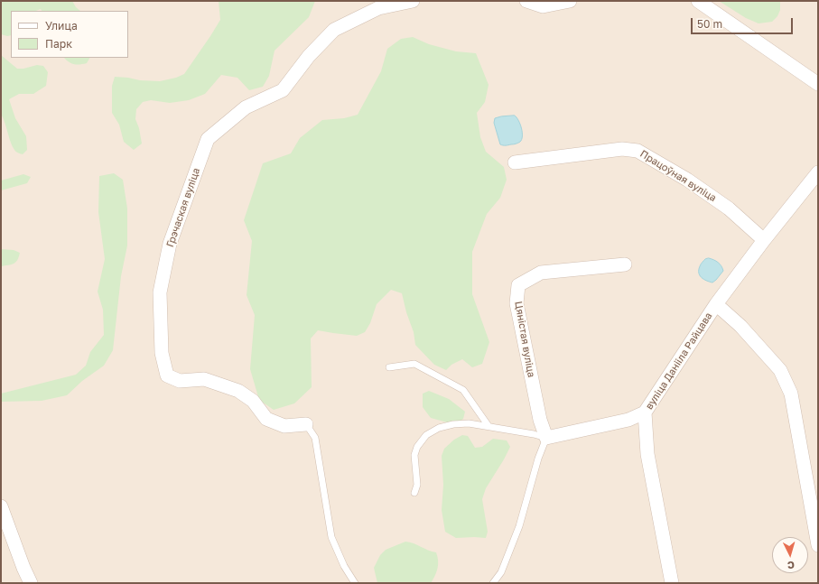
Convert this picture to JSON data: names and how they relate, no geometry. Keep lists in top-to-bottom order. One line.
{"streets":{"street":["Працоўная вуліца","Грэчаская вуліца","Цяністая вуліца","вуліца Данііла Райцава"]},"crossings":[["Працоўная вуліца","вуліца Данііла Райцава"]],"legend":["Улица","Парк"],"scale_bar":"50 m","north":"bottom"}
